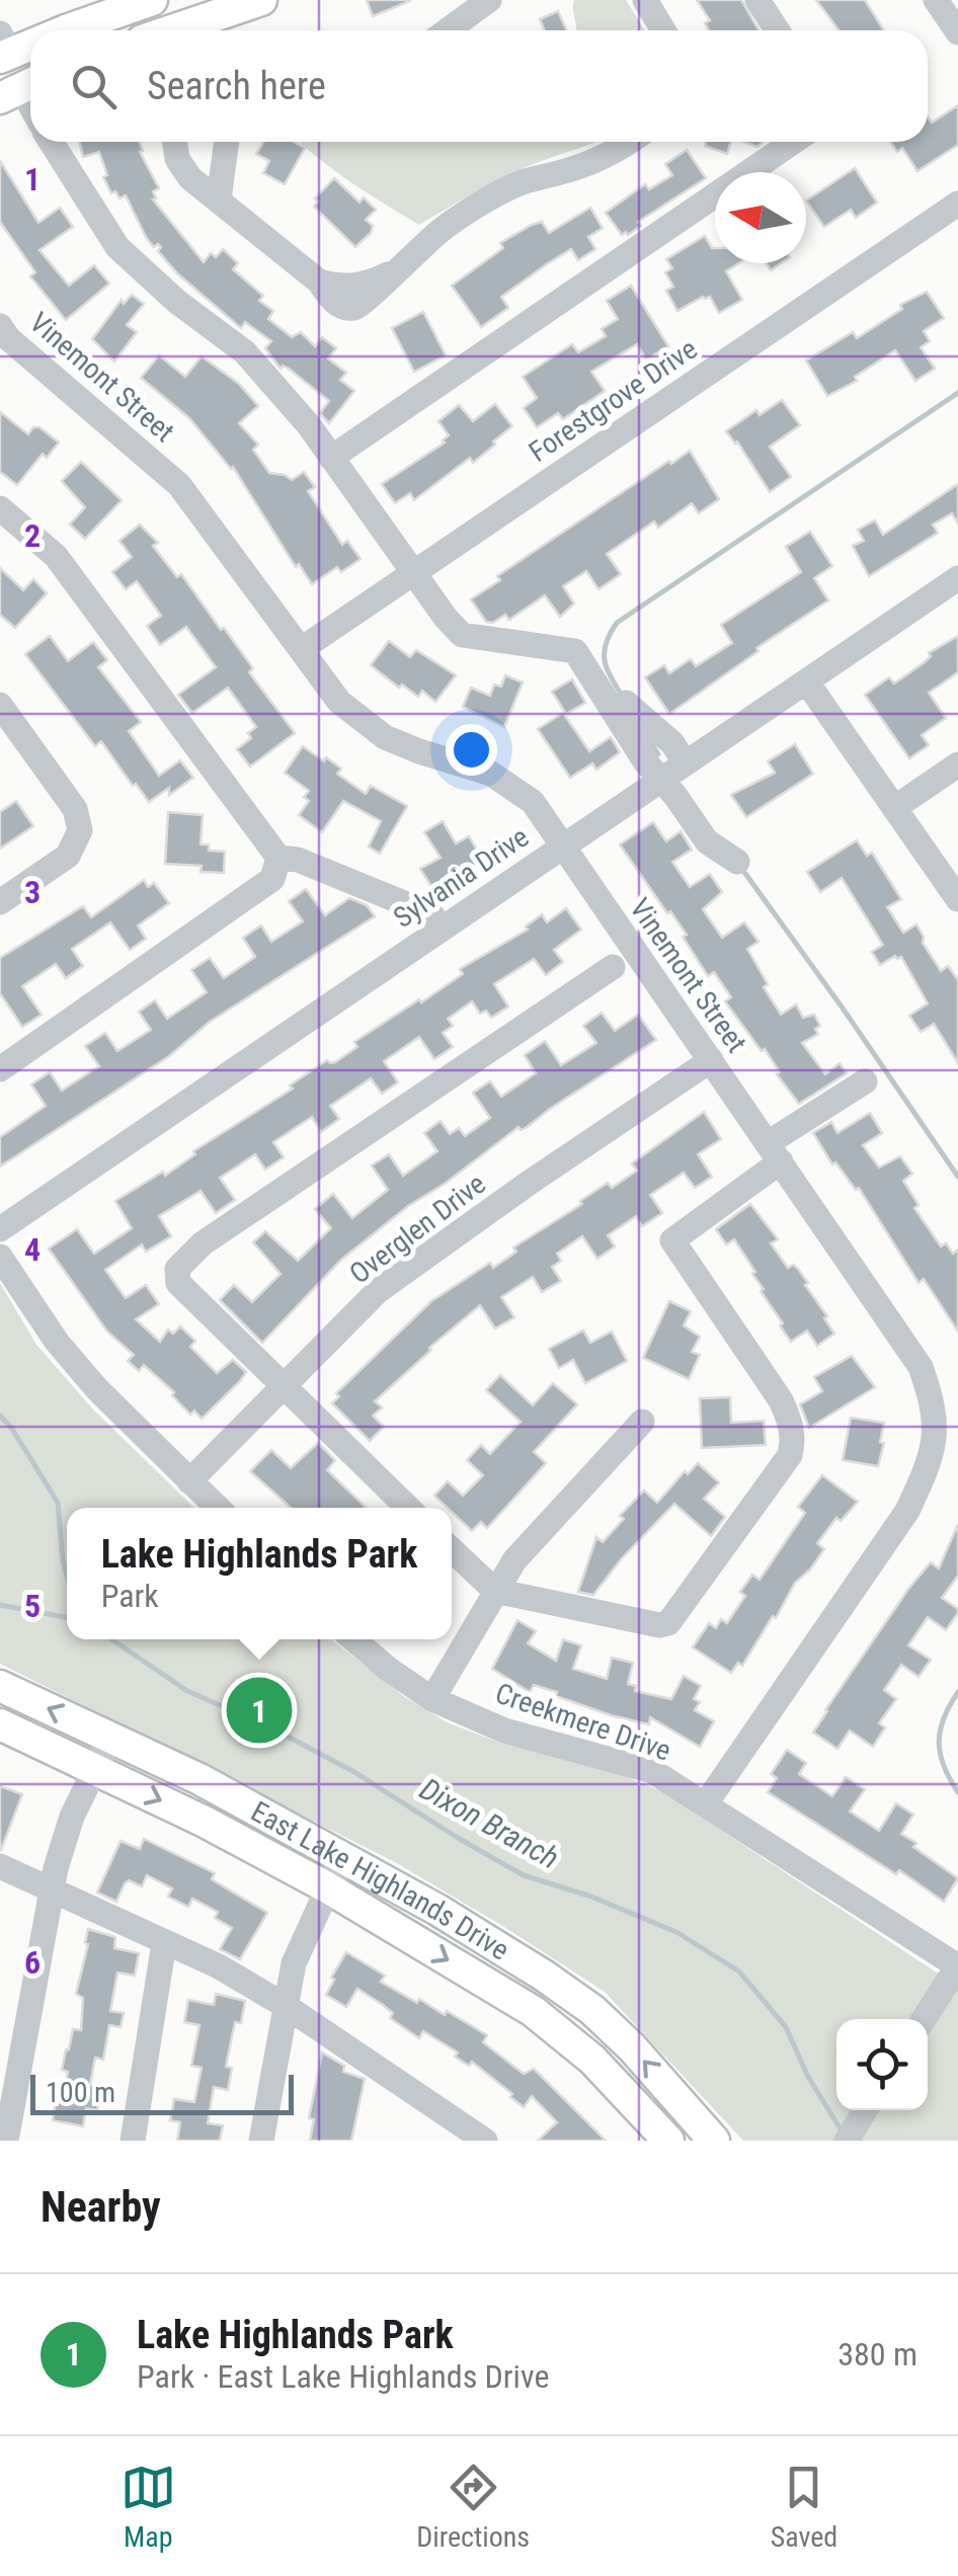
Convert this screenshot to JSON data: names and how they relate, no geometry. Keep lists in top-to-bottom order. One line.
{"streets":{"main road":["East Lake Highlands Drive"],"street":["Vinemont Street","Forestgrove Drive","Sylvania Drive","Overglen Drive","Creekmere Drive"]},"crossings":[["Vinemont Street","Forestgrove Drive"],["Vinemont Street","Sylvania Drive"],["Vinemont Street","Overglen Drive"],["Vinemont Street","Creekmere Drive"]],"water":["Dixon Branch"],"scale_bar":"100 m","north":"left","page":{"search":"Search here","popup":["Lake Highlands Park","Park"],"pins":"1","scale":"100 m","heading":"Nearby","list":[{"mark":"1","name":"Lake Highlands Park","note":"Park · East Lake Highlands Drive","value":"380 m"}],"nav":["Map","Directions","Saved"]},"grid":{"rows":["1","2","3","4","5","6"]}}
